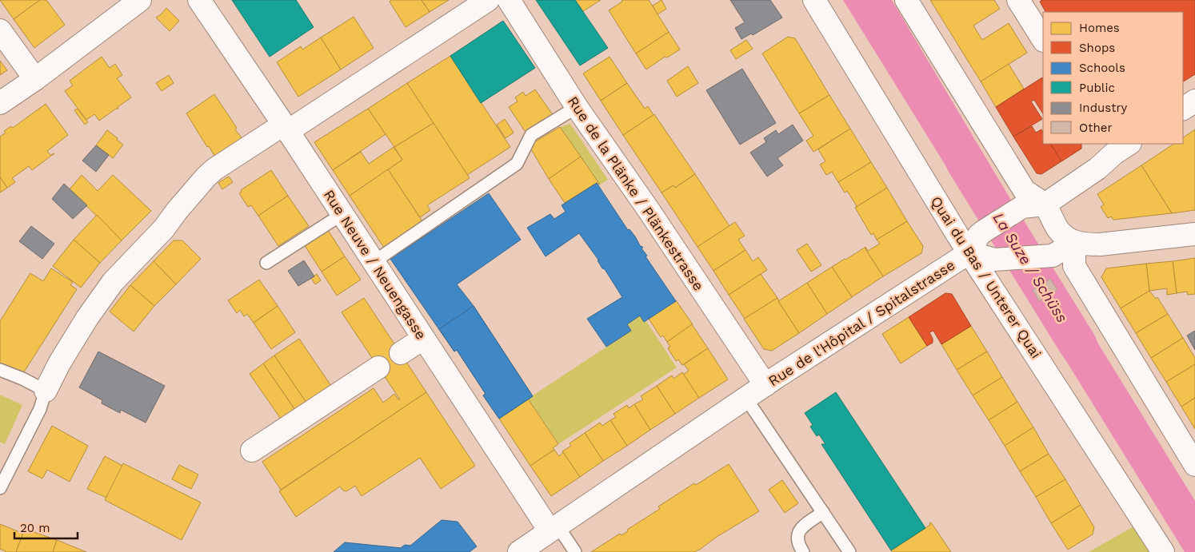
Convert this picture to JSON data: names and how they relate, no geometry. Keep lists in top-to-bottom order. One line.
{"streets":{"street":["Rue de la Plänke / Plänkestrasse","Rue Neuve / Neuengasse","Quai du Bas / Unterer Quai","Rue de l'Hôpital / Spitalstrasse"]},"crossings":[["Rue de la Plänke / Plänkestrasse","Rue de l'Hôpital / Spitalstrasse"],["Rue Neuve / Neuengasse","Rue de l'Hôpital / Spitalstrasse"],["Quai du Bas / Unterer Quai","Rue de l'Hôpital / Spitalstrasse"]],"water":["La Suze / Schüss"],"legend":["Homes","Shops","Schools","Public","Industry","Other"],"scale_bar":"20 m"}
